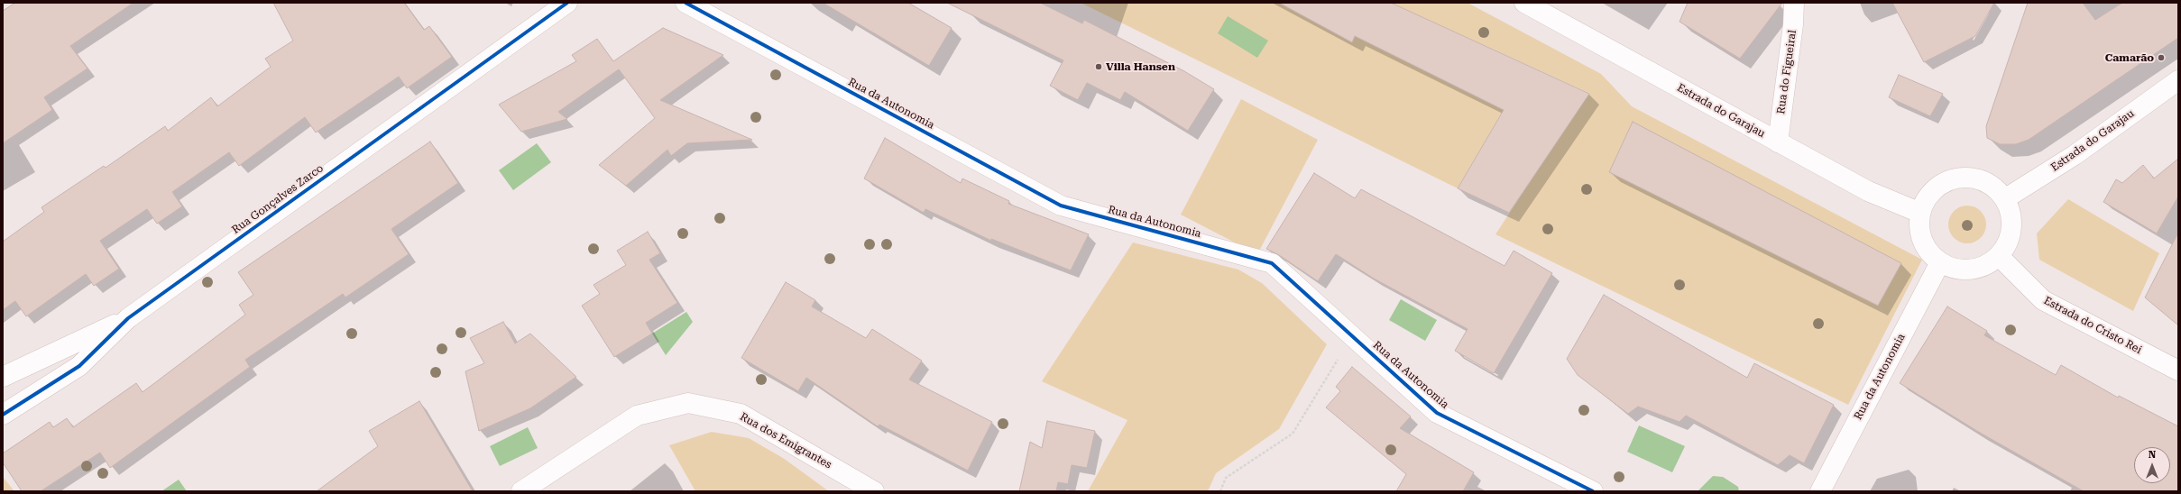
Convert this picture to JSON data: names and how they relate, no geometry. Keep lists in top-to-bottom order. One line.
{"streets":{"street":["Rua do Figueiral","Rua da Autonomia","Estrada do Garajau","Rua Gonçalves Zarco","Estrada do Cristo Rei","Rua dos Emigrantes"]},"crossings":[["Rua do Figueiral","Estrada do Garajau"],["Rua da Autonomia","Estrada do Garajau"],["Rua da Autonomia","Estrada do Cristo Rei"],["Estrada do Garajau","Estrada do Cristo Rei"]],"places":["Camarão","Villa Hansen"],"north":"top"}
